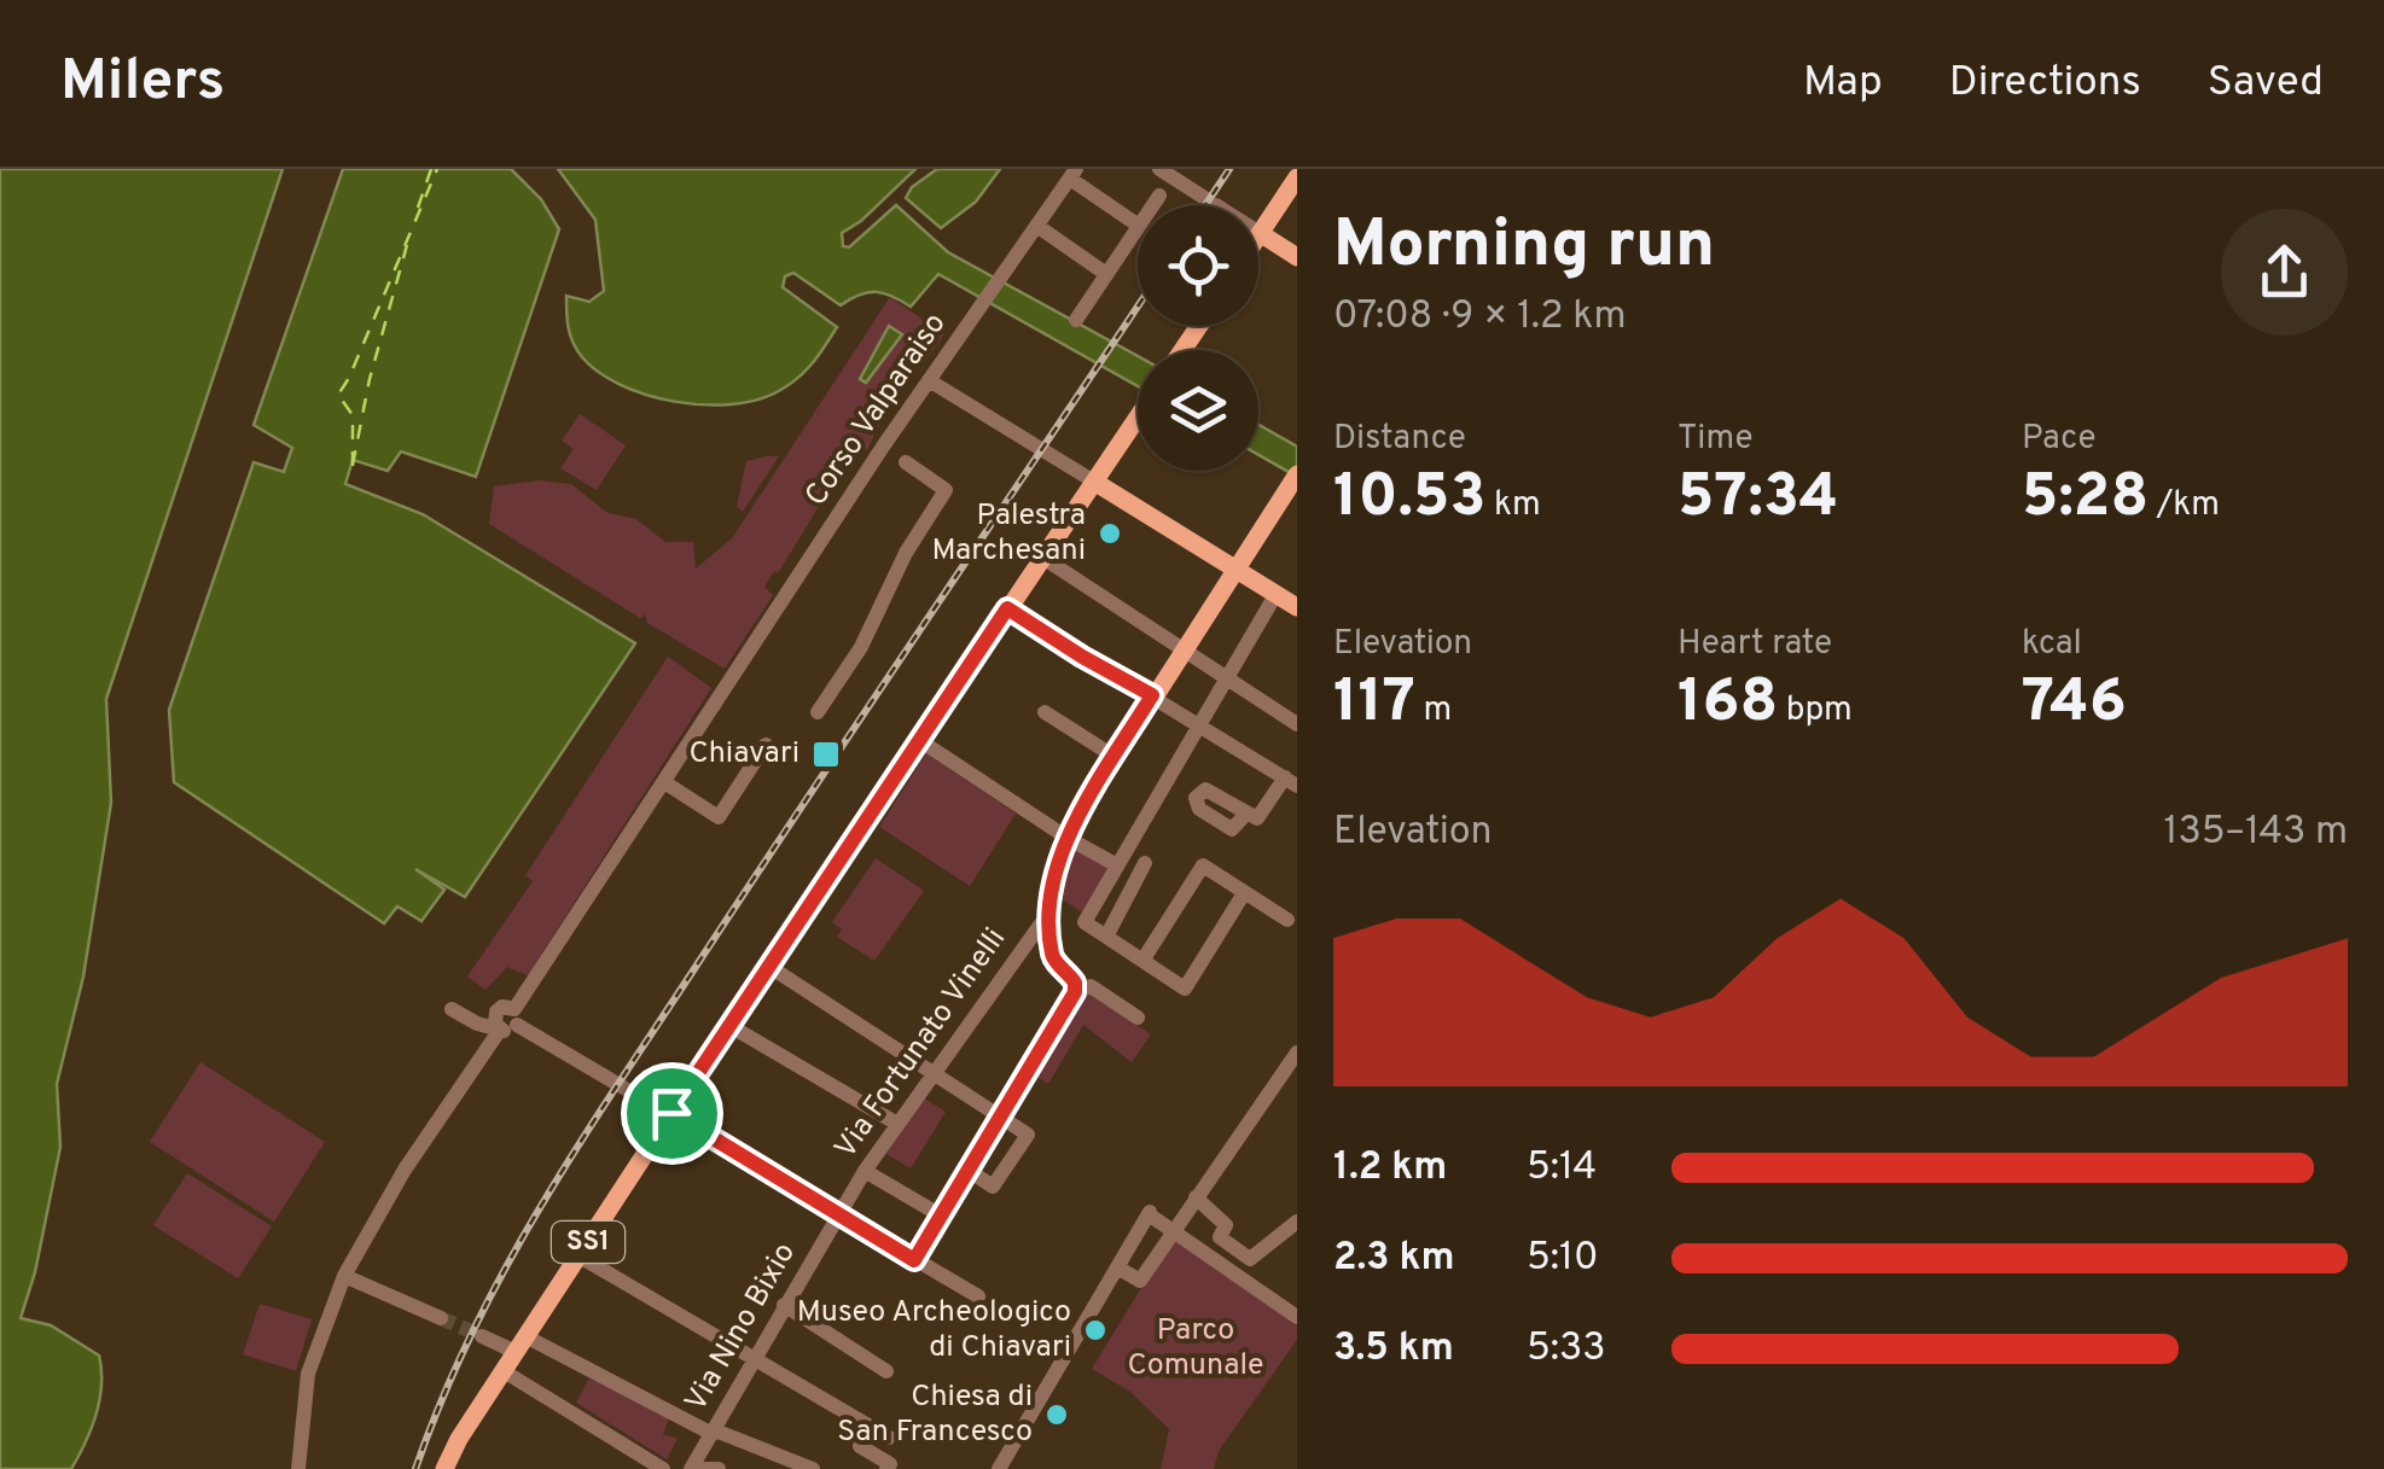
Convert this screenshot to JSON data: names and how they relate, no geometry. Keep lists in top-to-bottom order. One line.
{"streets":{"main road":["SS1"],"street":["Corso Valparaiso","Via Fortunato Vinelli","Via Nino Bixio"]},"crossings":[["Via Fortunato Vinelli","Via Nino Bixio"]],"parks":["Parco Comunale"],"places":{"other":["Palestra Marchesani","Museo Archeologico di Chiavari","Chiesa di San Francesco"],"transit":["Chiavari"]},"page":{"header":"Milers","nav":["Map","Directions","Saved"],"heading":["Morning run","07:08 · 9 × 1.2 km"],"stats":[["Distance","10.53 km"],["Time","57:34"],["Pace","5:28 /km"],["Elevation","117 m"],["Heart rate","168 bpm"],["kcal","746"]],"chart":["Elevation","135–143 m"],"list":[{"name":"1.2 km","note":"5:14"},{"name":"2.3 km","note":"5:10"},{"name":"3.5 km","note":"5:33"}]}}
